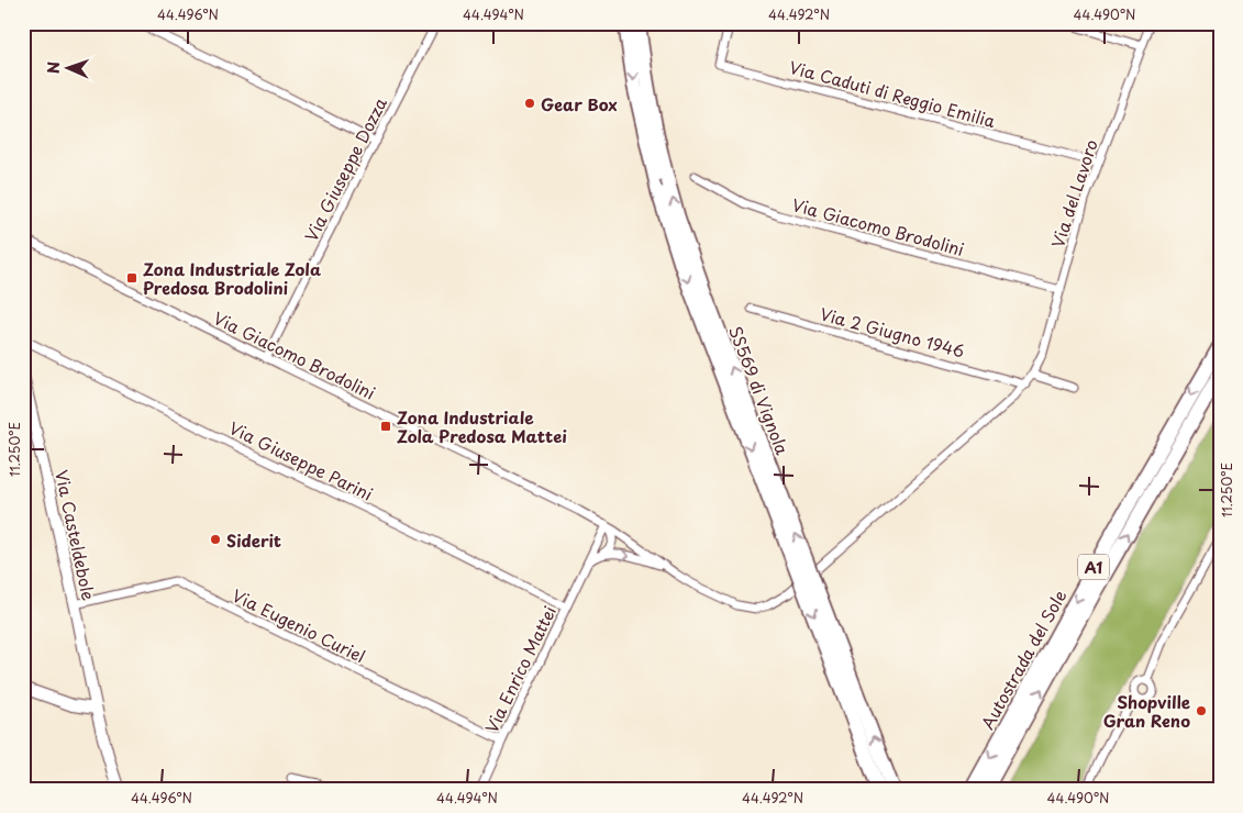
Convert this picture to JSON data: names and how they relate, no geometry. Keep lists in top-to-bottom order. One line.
{"streets":{"highway":["SS569 di Vignola","A1","Autostrada del Sole"],"street":["Via Caduti di Reggio Emilia","Via Giuseppe Dozza","Via del Lavoro","Via Giacomo Brodolini","Via 2 Giugno 1946","Via Giuseppe Parini","Via Casteldebole","Via Eugenio Curiel","Via Enrico Mattei"]},"crossings":[["Via Caduti di Reggio Emilia","Via del Lavoro"],["Via Giuseppe Dozza","Via Giacomo Brodolini"],["Via del Lavoro","Via Giacomo Brodolini"],["Via del Lavoro","Via 2 Giugno 1946"],["Via Giacomo Brodolini","Via Enrico Mattei"],["Via Giuseppe Parini","Via Enrico Mattei"],["Via Casteldebole","Via Eugenio Curiel"],["Via Eugenio Curiel","Via Enrico Mattei"]],"places":{"other":["Gear Box","Siderit","Shopville Gran Reno"],"transit":["Zona Industriale Zola Predosa Brodolini","Zona Industriale Zola Predosa Mattei"]},"north":"left","coordinates":["44.496°N","44.494°N","44.492°N","44.490°N","11.250°E"]}
